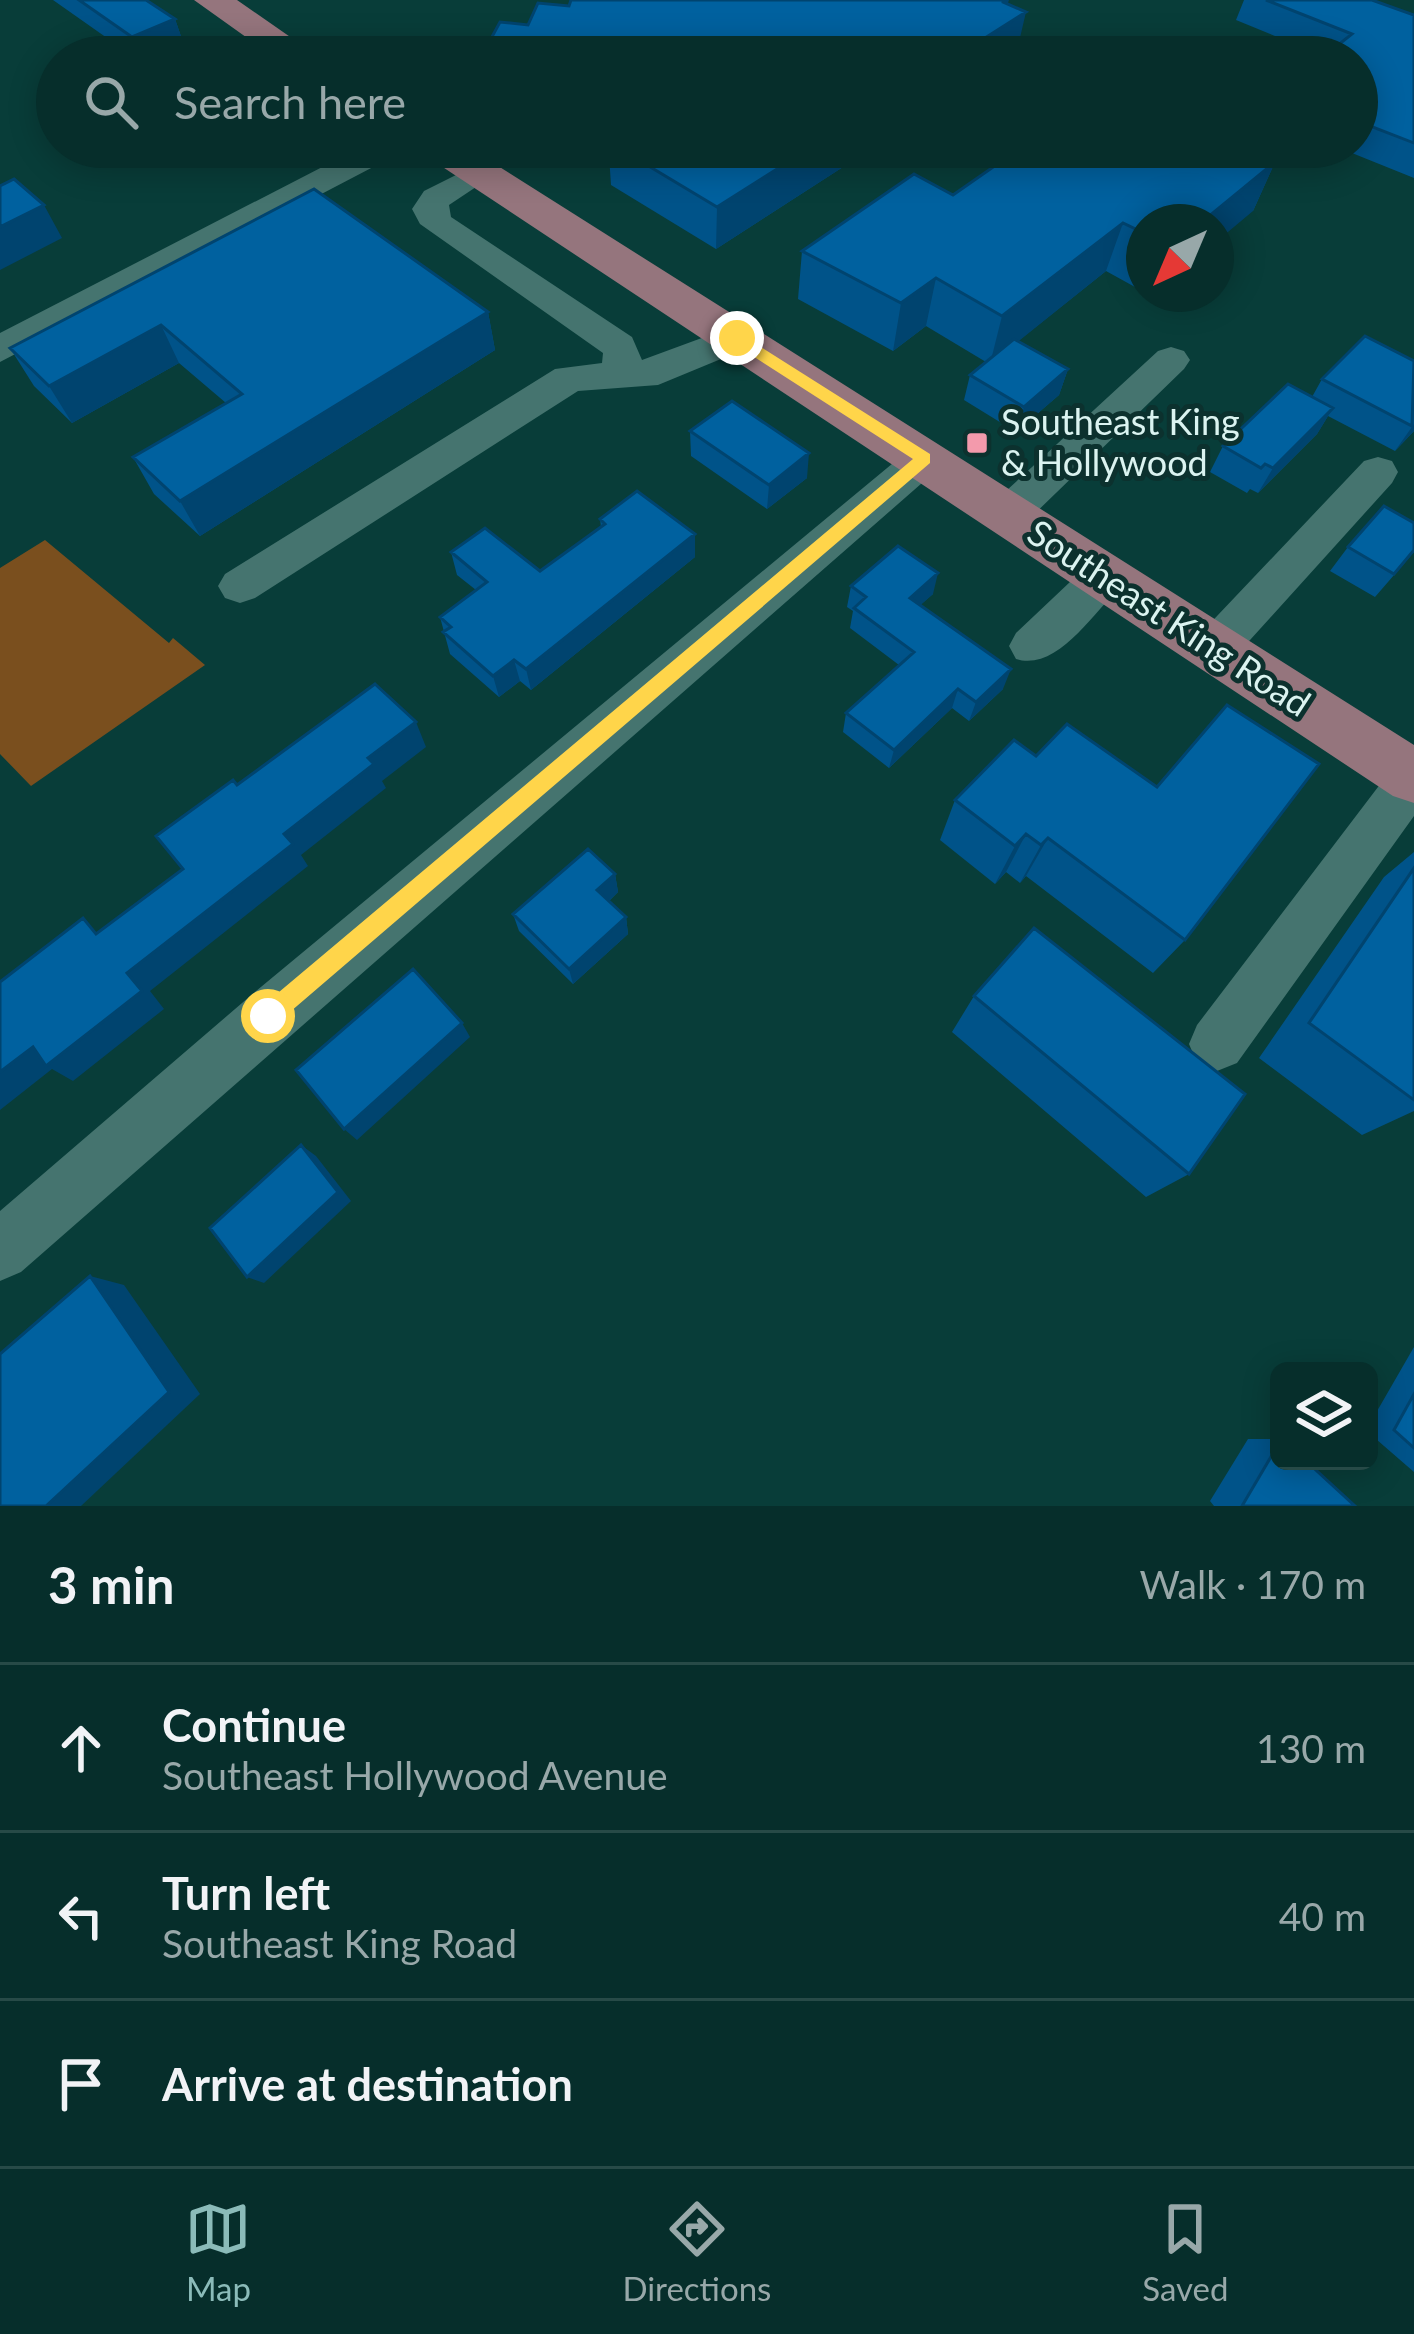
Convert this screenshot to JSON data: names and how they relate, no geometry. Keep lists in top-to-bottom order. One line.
{"streets":{"main road":["Southeast King Road"]},"places":{"transit":["Southeast King & Hollywood"]},"north":"bottom left","page":{"search":"Search here","heading":["3 min","Walk · 170 m"],"list":[["Continue","Southeast Hollywood Avenue","130 m"],["Turn left","Southeast King Road","40 m"],"Arrive at destination"],"nav":["Map","Directions","Saved"]}}
